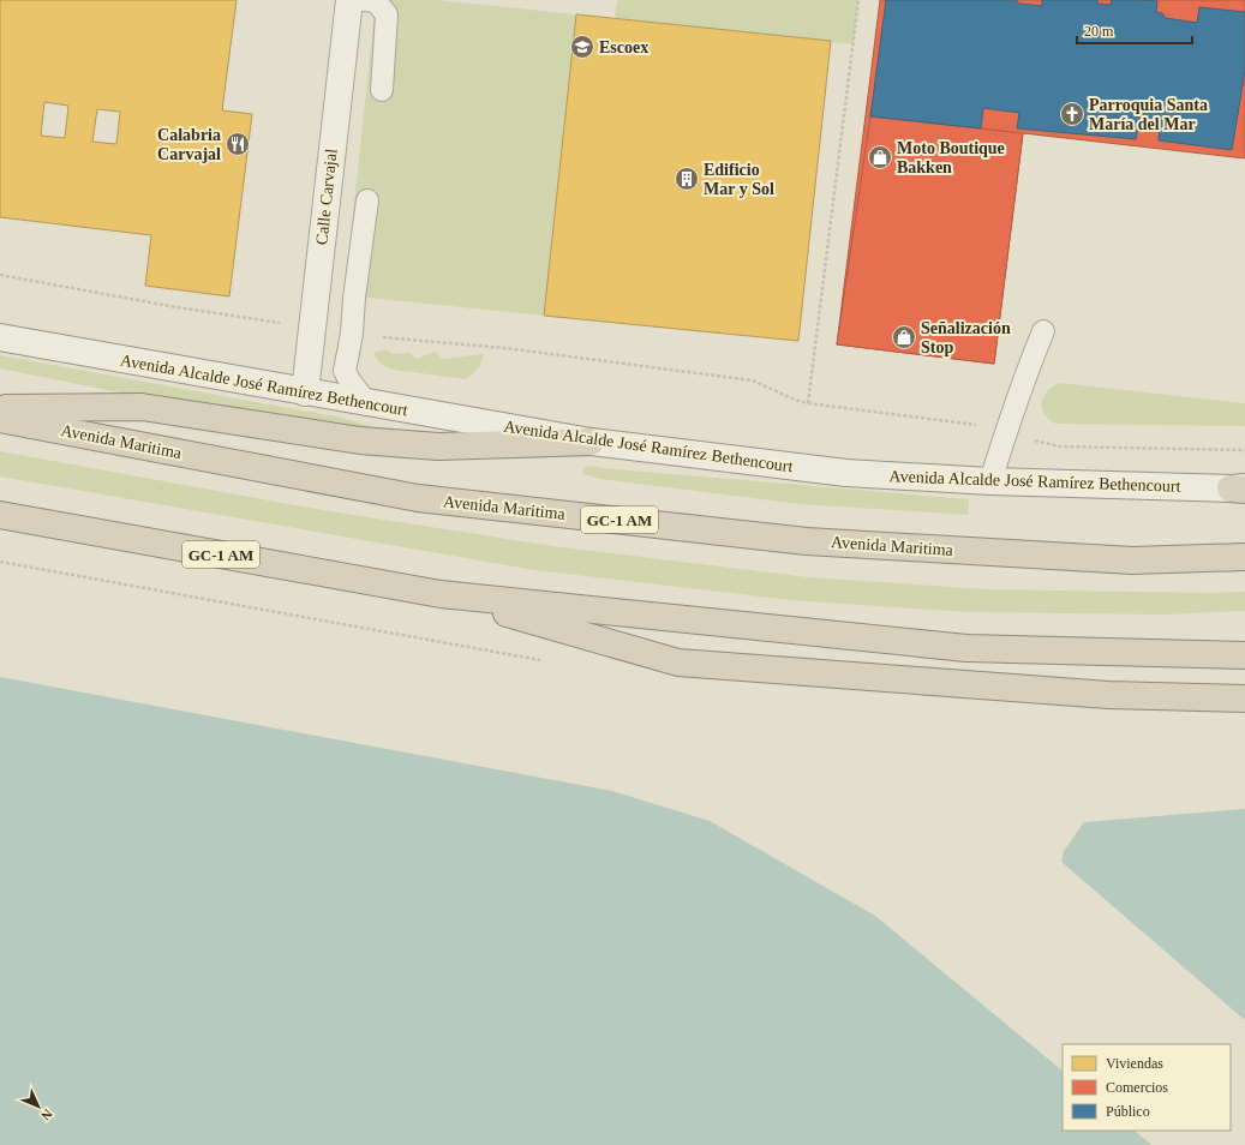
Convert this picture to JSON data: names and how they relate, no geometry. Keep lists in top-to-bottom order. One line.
{"streets":{"highway":["Avenida Maritima","GC-1 AM"],"street":["Calle Carvajal","Avenida Alcalde José Ramírez Bethencourt"]},"crossings":[["Calle Carvajal","Avenida Alcalde José Ramírez Bethencourt"]],"places":{"school or university":["Escoex"],"church":["Parroquia Santa María del Mar"],"restaurant":["Calabria Carvajal"],"shop":["Moto Boutique Bakken","Señalización Stop"],"building":["Edificio Mar y Sol"]},"legend":["Viviendas","Comercios","Público"],"scale_bar":"20 m","north":"bottom right"}
